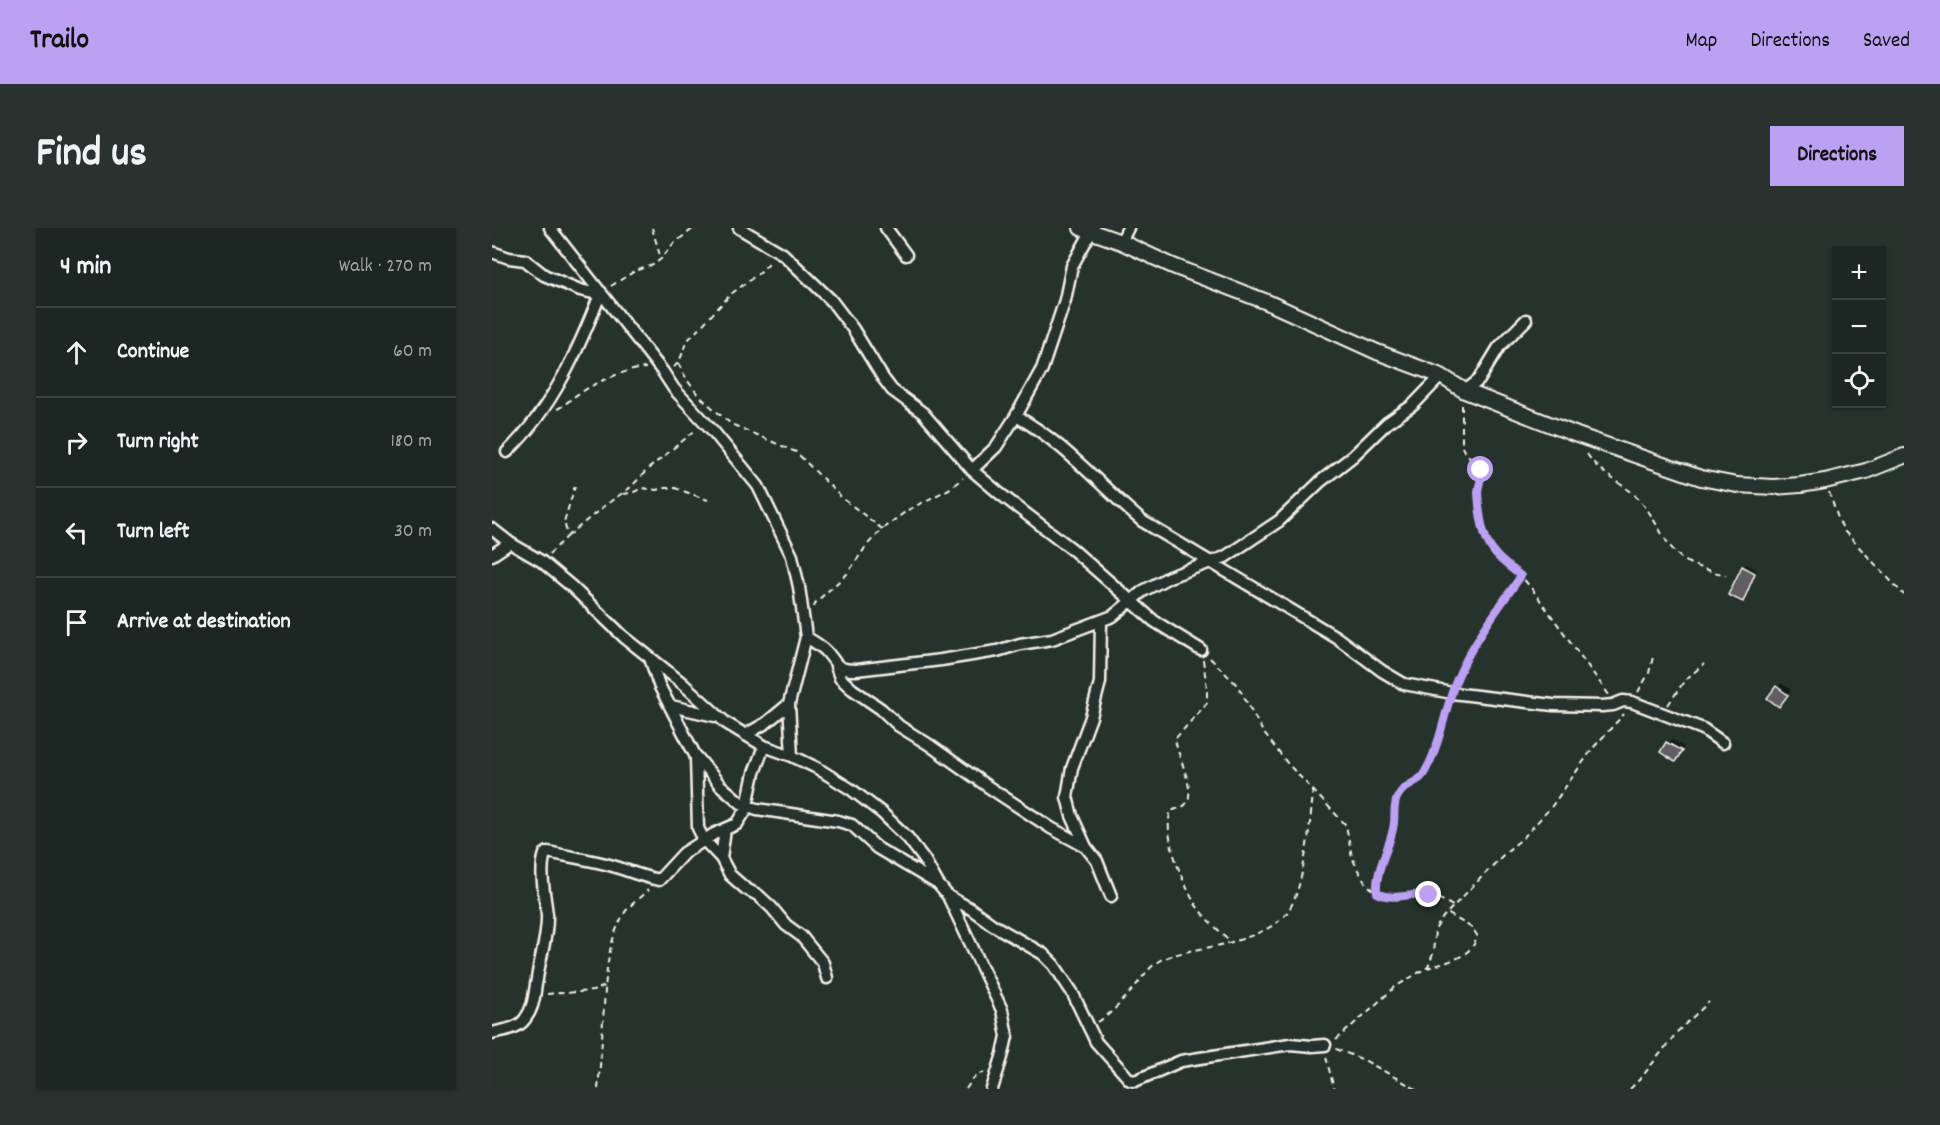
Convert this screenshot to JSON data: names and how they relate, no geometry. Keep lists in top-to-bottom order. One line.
{"page":{"header":"Trailo","nav":["Map","Directions","Saved"],"title":"Find us","buttons":"Directions","heading":["4 min","Walk · 270 m"],"map_buttons":["+","−"],"list":[["Continue","60 m"],["Turn right","180 m"],["Turn left","30 m"],"Arrive at destination"]}}
